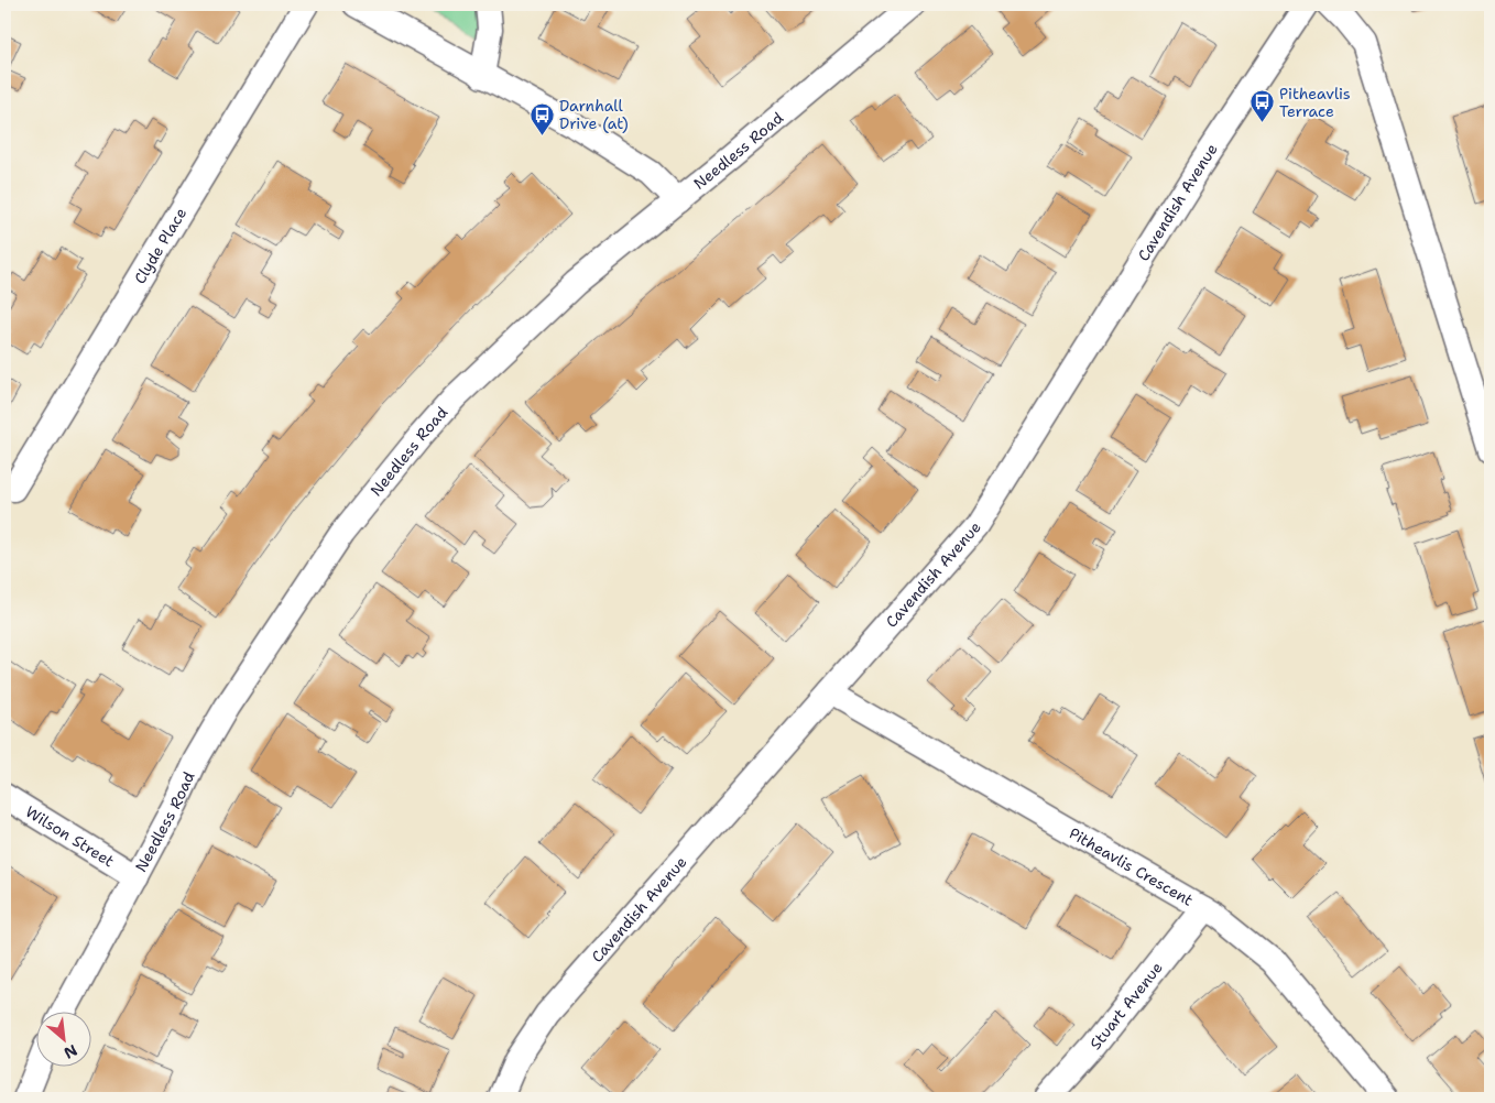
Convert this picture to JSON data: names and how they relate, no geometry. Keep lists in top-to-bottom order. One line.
{"streets":{"street":["Needless Road","Cavendish Avenue","Clyde Place","Wilson Street","Pitheavlis Crescent","Stuart Avenue"]},"crossings":[["Needless Road","Wilson Street"],["Cavendish Avenue","Pitheavlis Crescent"],["Pitheavlis Crescent","Stuart Avenue"]],"places":{"bus stop":["Pitheavlis Terrace","Darnhall Drive (at)"]},"north":"bottom right"}
